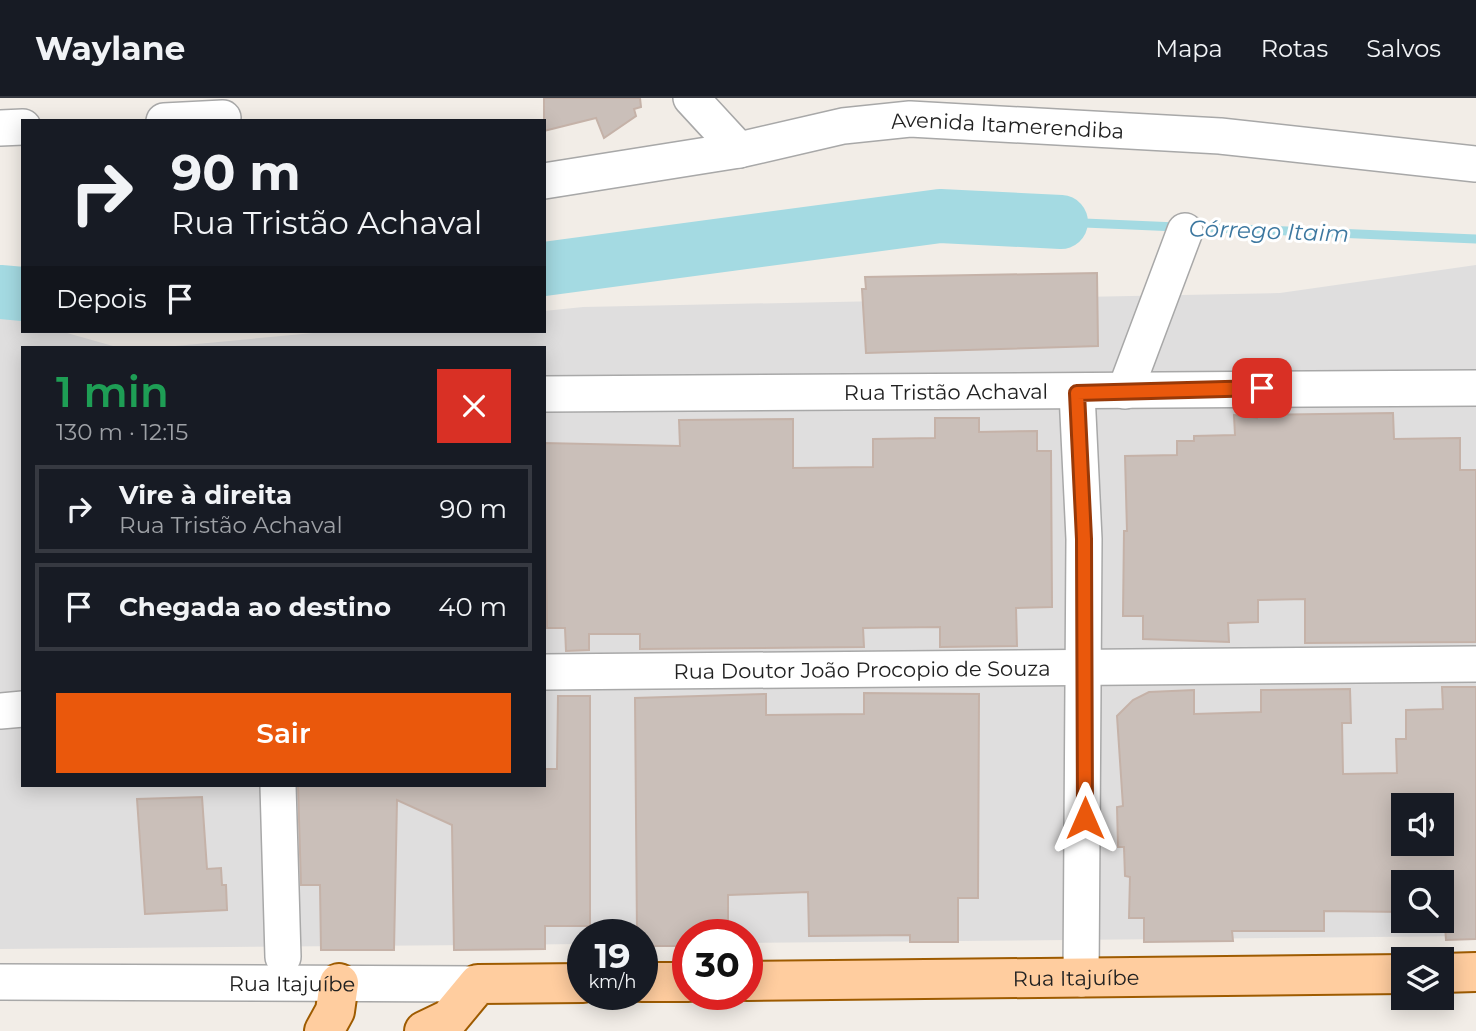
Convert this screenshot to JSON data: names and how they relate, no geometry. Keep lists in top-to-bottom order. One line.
{"streets":{"main road":["Rua Itajuíbe"],"street":["Avenida Itamerendiba","Rua Tristão Achaval","Rua Doutor João Procopio de Souza"]},"water":["Córrego Itaim"],"page":{"header":"Waylane","nav":["Mapa","Rotas","Salvos"],"turn":["90 m","Rua Tristão Achaval"],"then":"Depois","heading":["1 min","130 m · 12:15"],"list":[{"name":"Vire à direita","note":"Rua Tristão Achaval","value":"90 m"},{"name":"Chegada ao destino","value":"40 m"}],"buttons":"Sair","speed":"19 km/h","limit":"30"}}
